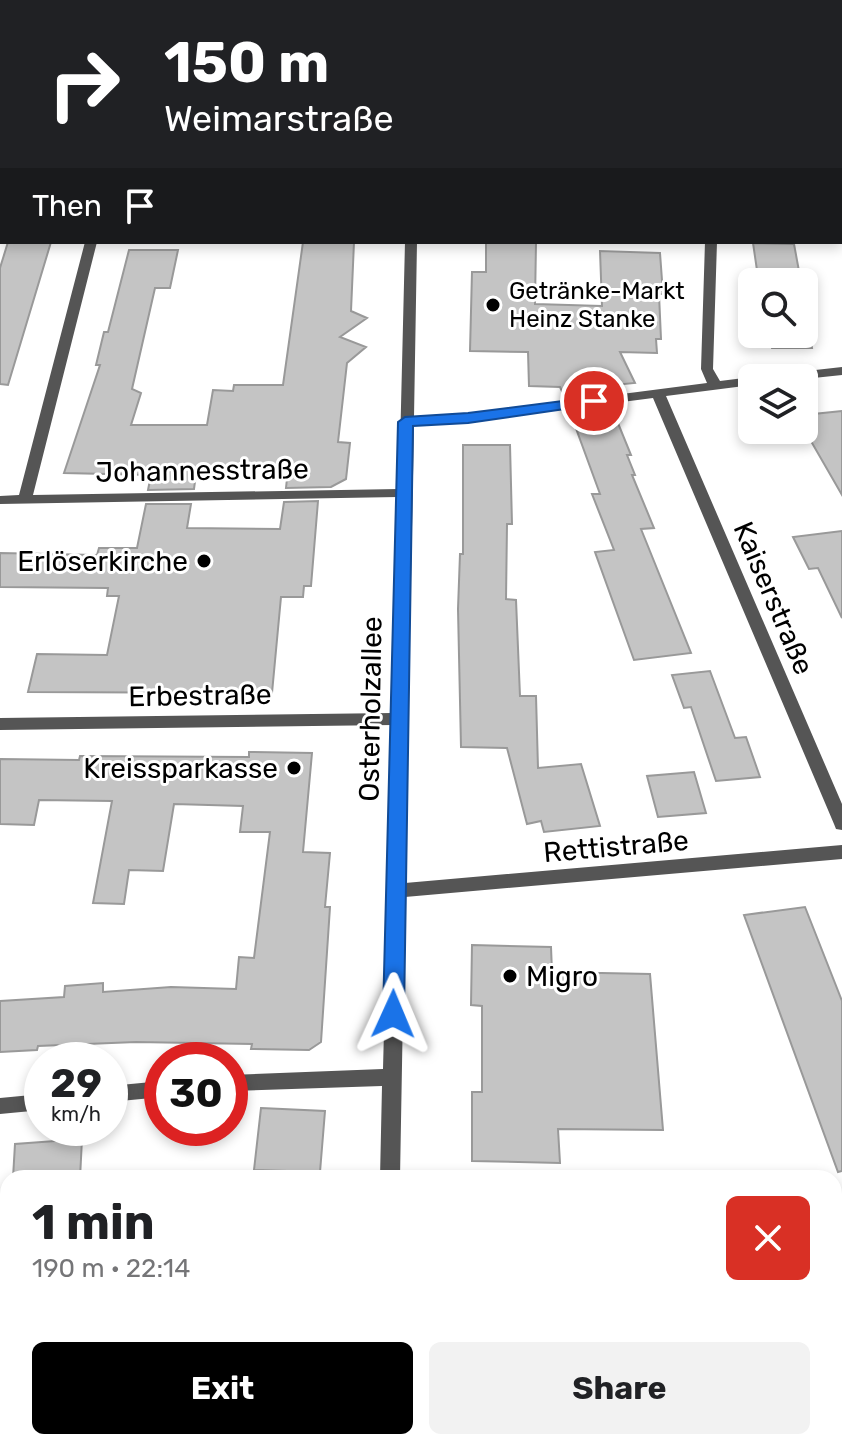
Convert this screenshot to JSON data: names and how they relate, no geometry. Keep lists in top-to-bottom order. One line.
{"streets":{"street":["Johannesstraße","Kaiserstraße","Erbestraße","Osterholzallee","Rettistraße"]},"crossings":[["Johannesstraße","Osterholzallee"],["Erbestraße","Osterholzallee"],["Osterholzallee","Rettistraße"]],"places":["Getränke-Markt Heinz Stanke","Erlöserkirche","Kreissparkasse","Migro"],"page":{"turn":["150 m","Weimarstraße"],"then":"Then","speed":"29 km/h","limit":"30","heading":["1 min","190 m · 22:14"],"buttons":["Exit","Share"]}}
